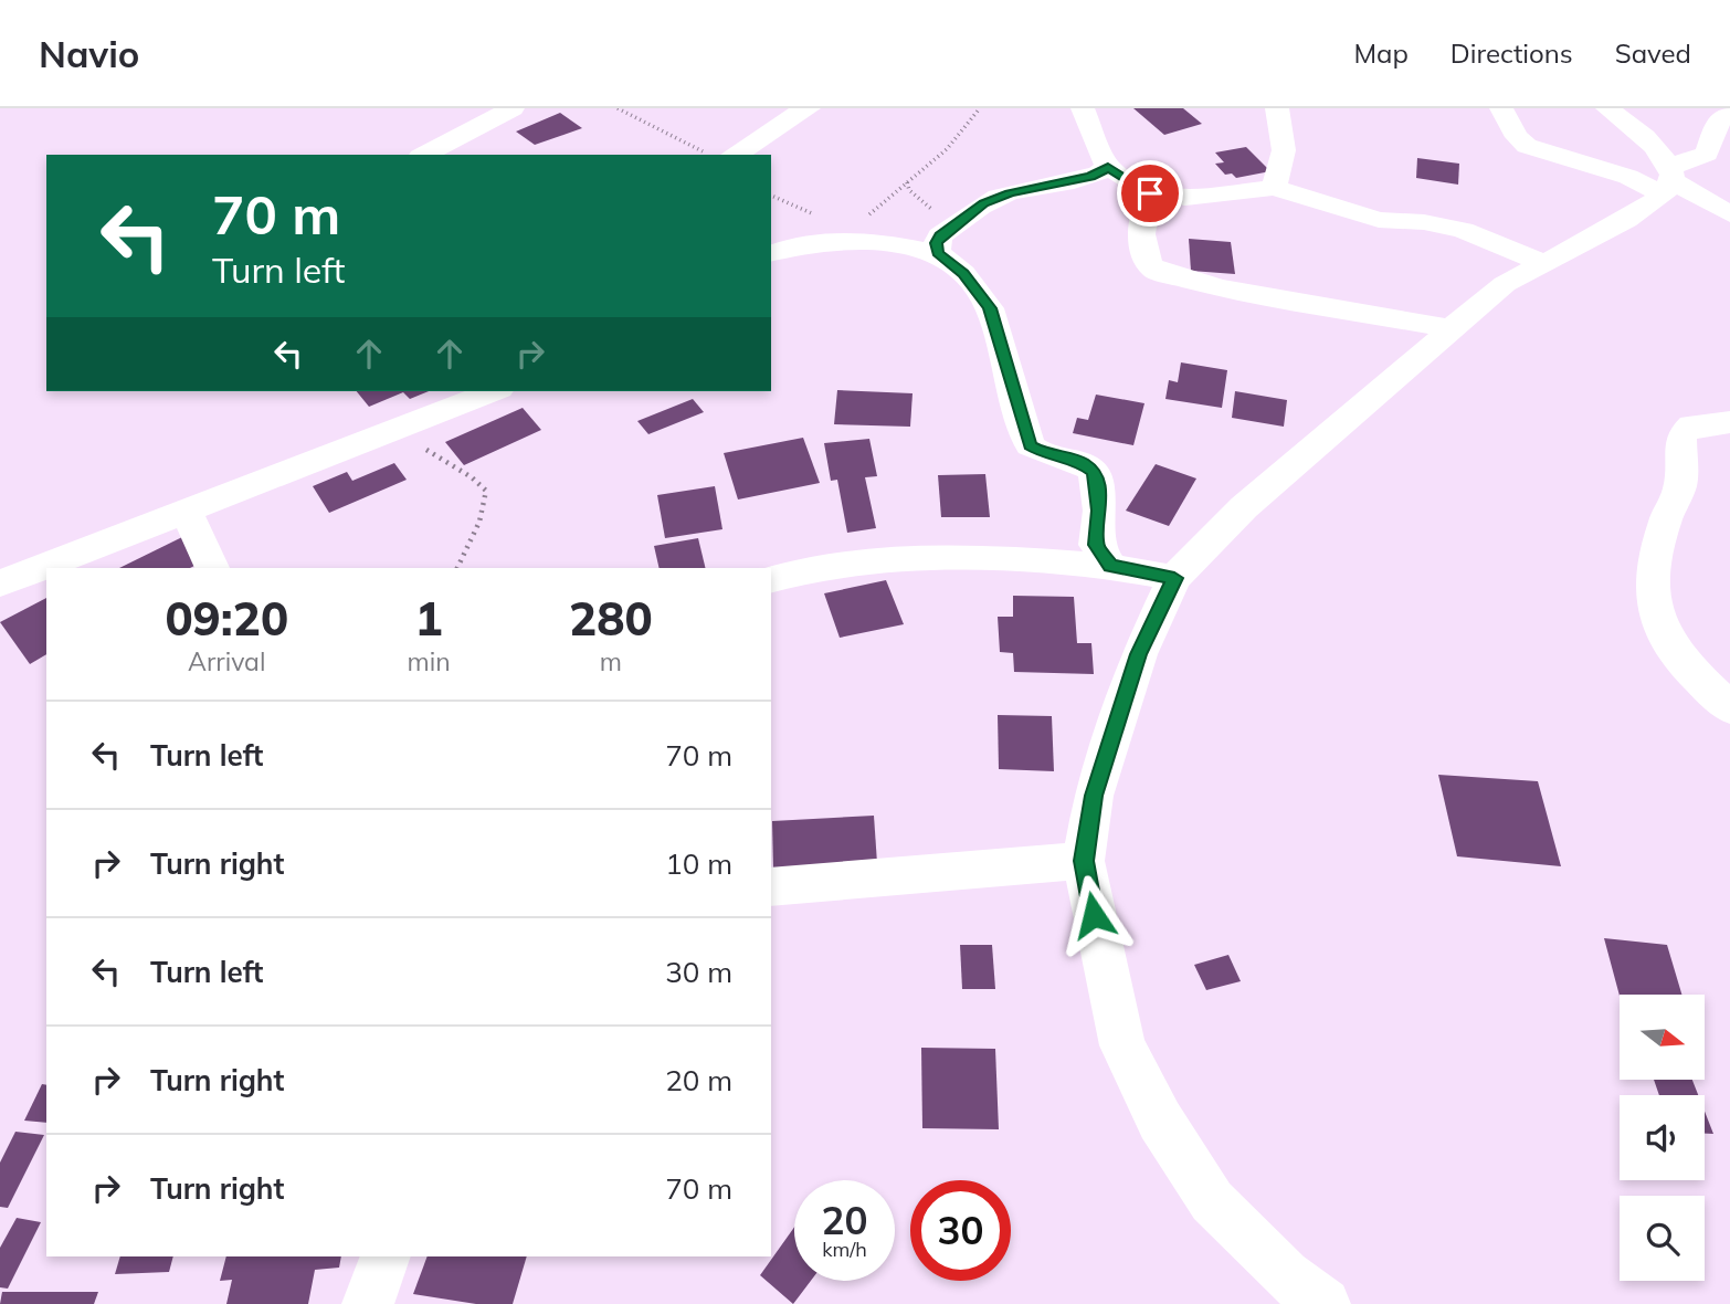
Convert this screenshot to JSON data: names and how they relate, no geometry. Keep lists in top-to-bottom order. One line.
{"north":"right","page":{"header":"Navio","nav":["Map","Directions","Saved"],"turn":["70 m","Turn left"],"eta":["09:20","Arrival","1","min","280","m"],"list":[{"name":"Turn left","value":"70 m"},{"name":"Turn right","value":"10 m"},{"name":"Turn left","value":"30 m"},{"name":"Turn right","value":"20 m"},{"name":"Turn right","value":"70 m"}],"speed":"20 km/h","limit":"30"}}
